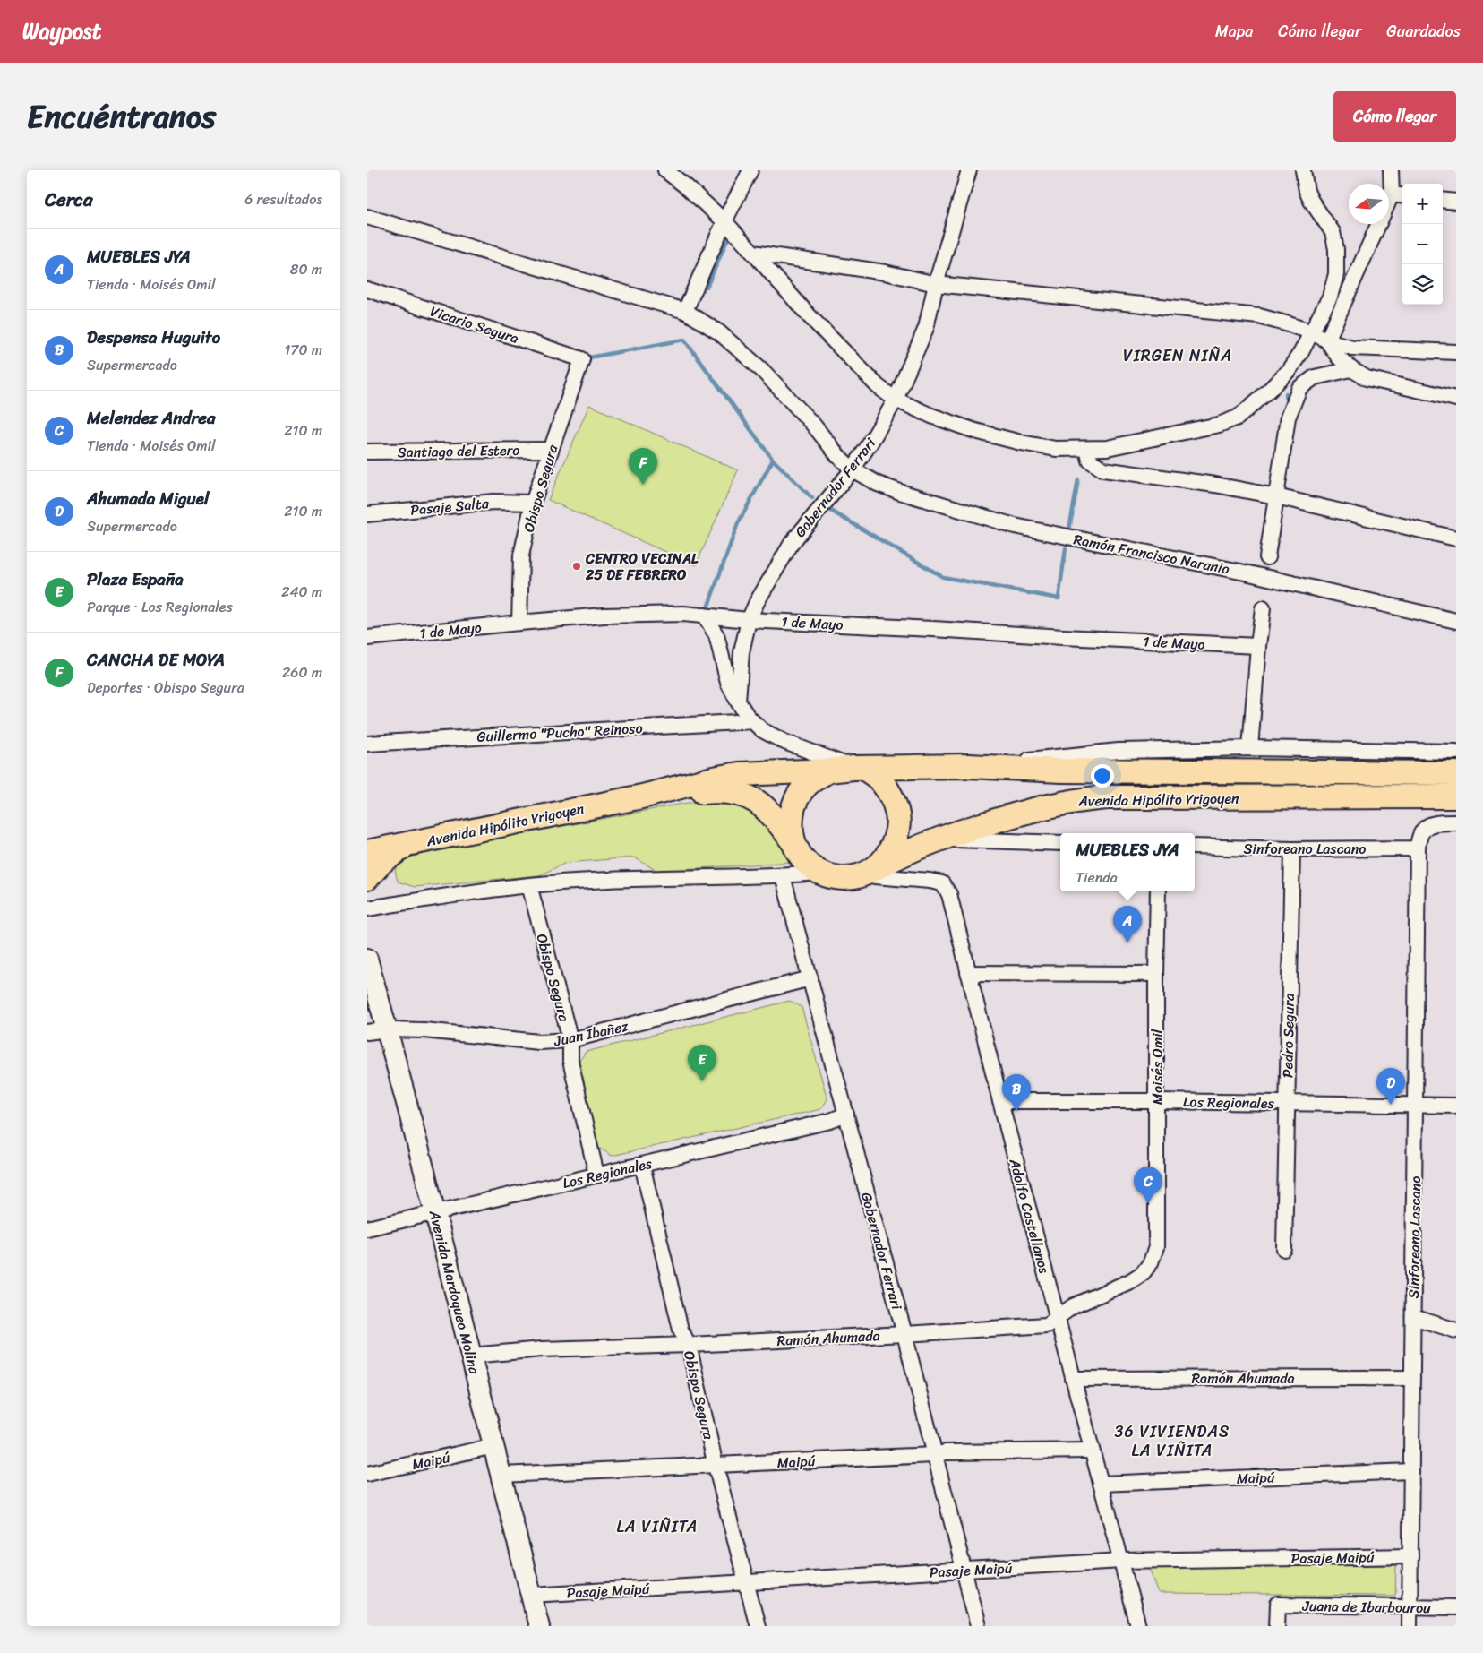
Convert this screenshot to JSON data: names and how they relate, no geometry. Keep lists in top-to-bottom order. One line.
{"streets":{"main road":["Avenida Hipólito Yrigoyen"],"street":["Vicario Segura","Santiago del Estero","Gobernador Ferrari","Obispo Segura","Pasaje Salta","Ramón Francisco Naranio","1 de Mayo","Guillermo \"Pucho\" Reinoso","Sinforeano Lascano","Juan Ibañez","Pedro Segura","Moisés Omil","Los Regionales","Adolfo Castellanos","Avenida Mardoqueo Molina","Ramón Ahumada","Maipú","Pasaje Maipú","Juana de Ibarbourou"]},"crossings":[["Vicario Segura","Obispo Segura"],["Santiago del Estero","Obispo Segura"],["Gobernador Ferrari","Ramón Francisco Naranio"],["Gobernador Ferrari","1 de Mayo"],["Gobernador Ferrari","Juan Ibañez"],["Gobernador Ferrari","Los Regionales"],["Gobernador Ferrari","Ramón Ahumada"],["Gobernador Ferrari","Maipú"],["Gobernador Ferrari","Pasaje Maipú"],["Obispo Segura","Pasaje Salta"],["Obispo Segura","1 de Mayo"],["Obispo Segura","Juan Ibañez"],["Obispo Segura","Los Regionales"],["Obispo Segura","Ramón Ahumada"],["Obispo Segura","Maipú"],["Obispo Segura","Pasaje Maipú"],["Avenida Hipólito Yrigoyen","Adolfo Castellanos"],["Sinforeano Lascano","Pedro Segura"],["Sinforeano Lascano","Los Regionales"],["Sinforeano Lascano","Ramón Ahumada"],["Sinforeano Lascano","Maipú"],["Sinforeano Lascano","Pasaje Maipú"],["Sinforeano Lascano","Juana de Ibarbourou"],["Juan Ibañez","Avenida Mardoqueo Molina"],["Pedro Segura","Los Regionales"],["Moisés Omil","Los Regionales"],["Moisés Omil","Ramón Ahumada"],["Los Regionales","Adolfo Castellanos"],["Los Regionales","Avenida Mardoqueo Molina"],["Adolfo Castellanos","Ramón Ahumada"],["Adolfo Castellanos","Maipú"],["Adolfo Castellanos","Pasaje Maipú"],["Avenida Mardoqueo Molina","Ramón Ahumada"],["Avenida Mardoqueo Molina","Maipú"],["Avenida Mardoqueo Molina","Pasaje Maipú"]],"districts":["VIRGEN NIÑA","36 VIVIENDAS LA VIÑITA","LA VIÑITA"],"places":["CENTRO VECINAL 25 DE FEBRERO"],"north":"left","page":{"header":"Waypost","nav":["Mapa","Cómo llegar","Guardados"],"title":"Encuéntranos","buttons":"Cómo llegar","heading":["Cerca","6 resultados"],"map_buttons":["+","−"],"list":[{"mark":"A","name":"MUEBLES JYA","note":"Tienda · Moisés Omil","value":"80 m"},{"mark":"B","name":"Despensa Huguito","note":"Supermercado","value":"170 m"},{"mark":"C","name":"Melendez Andrea","note":"Tienda · Moisés Omil","value":"210 m"},{"mark":"D","name":"Ahumada Miguel","note":"Supermercado","value":"210 m"},{"mark":"E","name":"Plaza España","note":"Parque · Los Regionales","value":"240 m"},{"mark":"F","name":"CANCHA DE MOYA","note":"Deportes · Obispo Segura","value":"260 m"}],"pins":["F","A","E","D","B","C"],"popup":["MUEBLES JYA","Tienda"]}}
